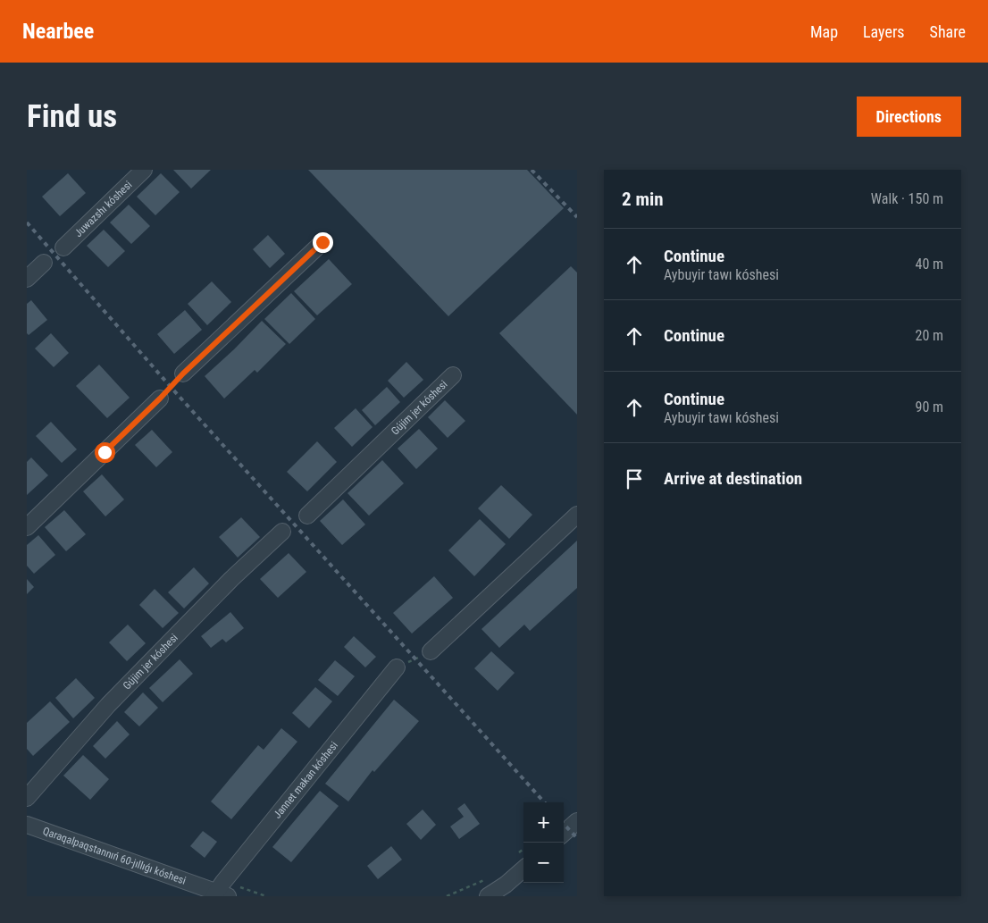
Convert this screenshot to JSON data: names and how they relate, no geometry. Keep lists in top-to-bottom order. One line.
{"streets":{"street":["Juwazshı kóshesi","Gújim jer kóshesi","Jannet makan kóshesi","Qaraqalpaqstannıń 60-jıllıǵı kóshesi"]},"crossings":[["Jannet makan kóshesi","Qaraqalpaqstannıń 60-jıllıǵı kóshesi"]],"page":{"header":"Nearbee","nav":["Map","Layers","Share"],"buttons":"Directions","title":"Find us","heading":["2 min","Walk · 150 m"],"list":[["Continue","Aybuyir tawı kóshesi","40 m"],["Continue","20 m"],["Continue","Aybuyir tawı kóshesi","90 m"],"Arrive at destination"],"map_buttons":["+","−"]}}
